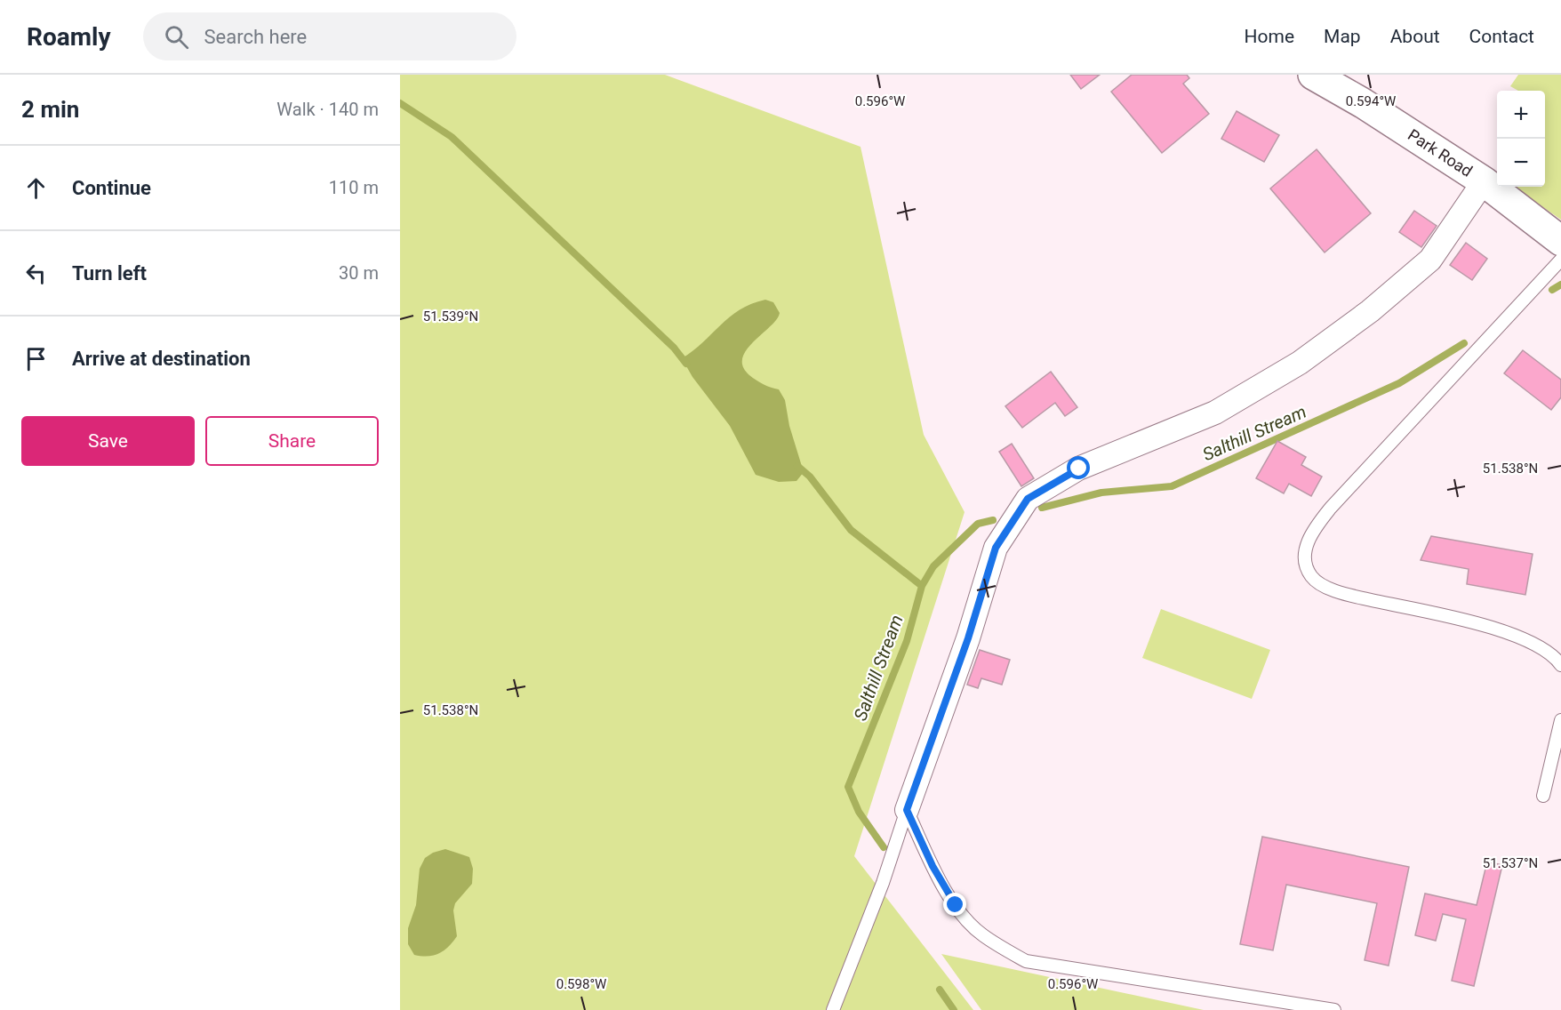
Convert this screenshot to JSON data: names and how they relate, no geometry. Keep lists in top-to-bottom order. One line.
{"streets":{"main road":["Park Road"]},"water":["Salthill Stream"],"page":{"header":"Roamly","search":"Search here","nav":["Home","Map","About","Contact"],"heading":["2 min","Walk · 140 m"],"map_buttons":["+","−"],"list":[["Continue","110 m"],["Turn left","30 m"],"Arrive at destination"],"buttons":["Save","Share"]},"coordinates":["0.596°W","0.594°W","51.539°N","51.538°N","51.537°N","0.598°W"]}
